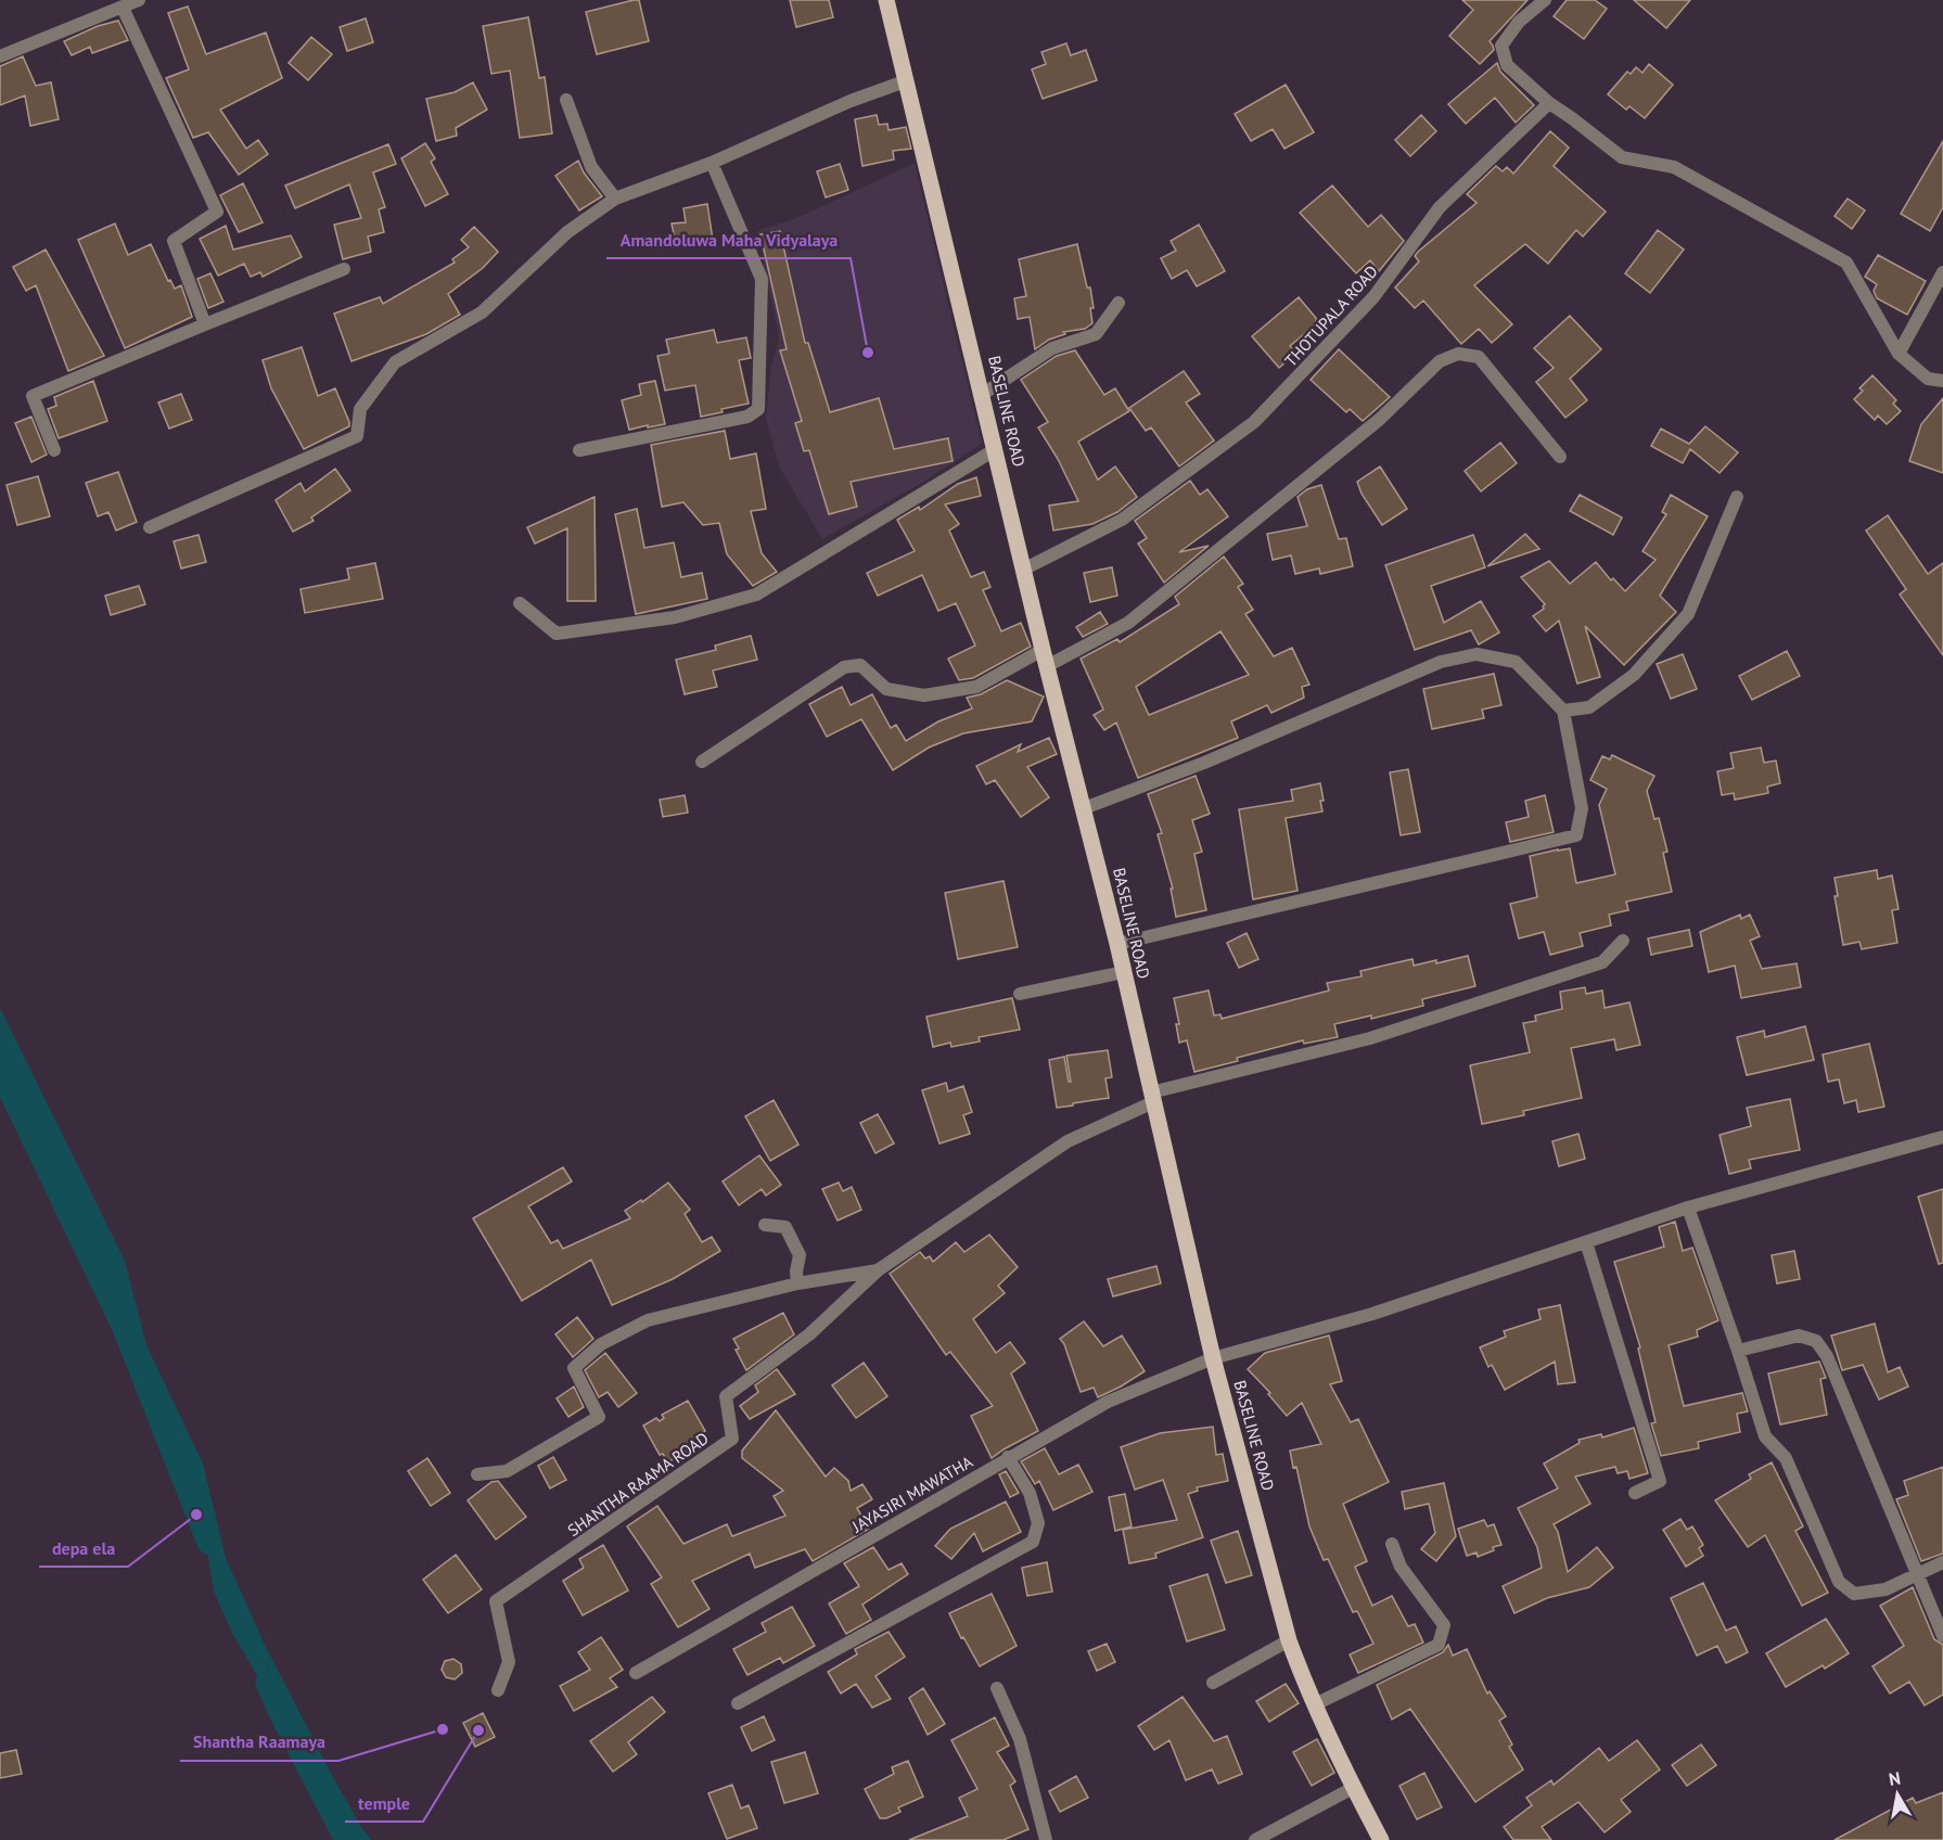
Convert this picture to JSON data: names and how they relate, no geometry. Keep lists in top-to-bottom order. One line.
{"streets":{"main road":["BASELINE ROAD"],"street":["THOTUPALA ROAD","SHANTHA RAAMA ROAD","JAYASIRI MAWATHA"]},"crossings":[["THOTUPALA ROAD","BASELINE ROAD"],["BASELINE ROAD","SHANTHA RAAMA ROAD"],["BASELINE ROAD","JAYASIRI MAWATHA"]],"places":["Amandoluwa Maha Vidyalaya","depa ela","Shantha Raamaya","temple"],"north":"top"}
